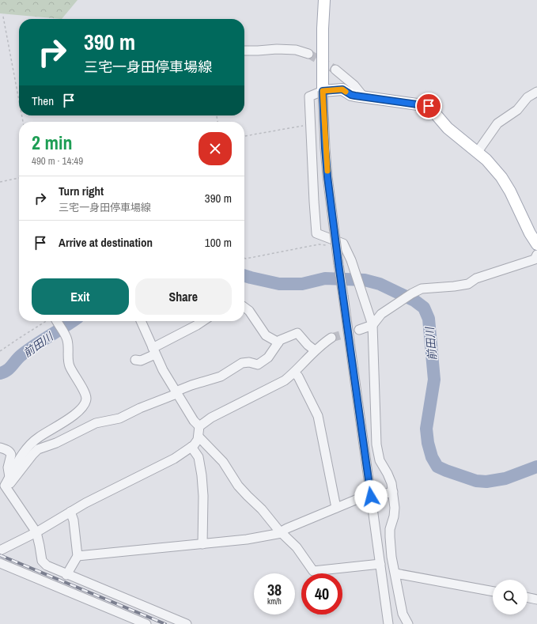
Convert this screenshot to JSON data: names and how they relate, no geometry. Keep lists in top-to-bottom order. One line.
{"water":["前田川"],"page":{"turn":["390 m","三宅一身田停車場線"],"then":"Then","heading":["2 min","490 m · 14:49"],"list":[{"name":"Turn right","note":"三宅一身田停車場線","value":"390 m"},{"name":"Arrive at destination","value":"100 m"}],"buttons":["Exit","Share"],"speed":"38 km/h","limit":"40"}}
